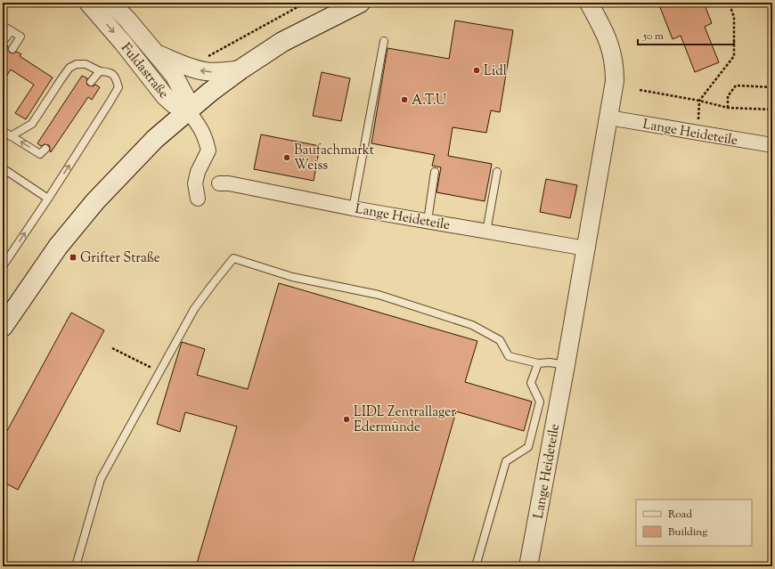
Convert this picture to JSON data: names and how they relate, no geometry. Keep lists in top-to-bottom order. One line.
{"streets":{"street":["Fuldastraße","Lange Heideteile"]},"places":{"other":["Lidl","A.T.U","Baufachmarkt Weiss","LIDL Zentrallager Edermünde"],"transit":["Grifter Straße"]},"legend":["Road","Building"],"scale_bar":"50 m"}
